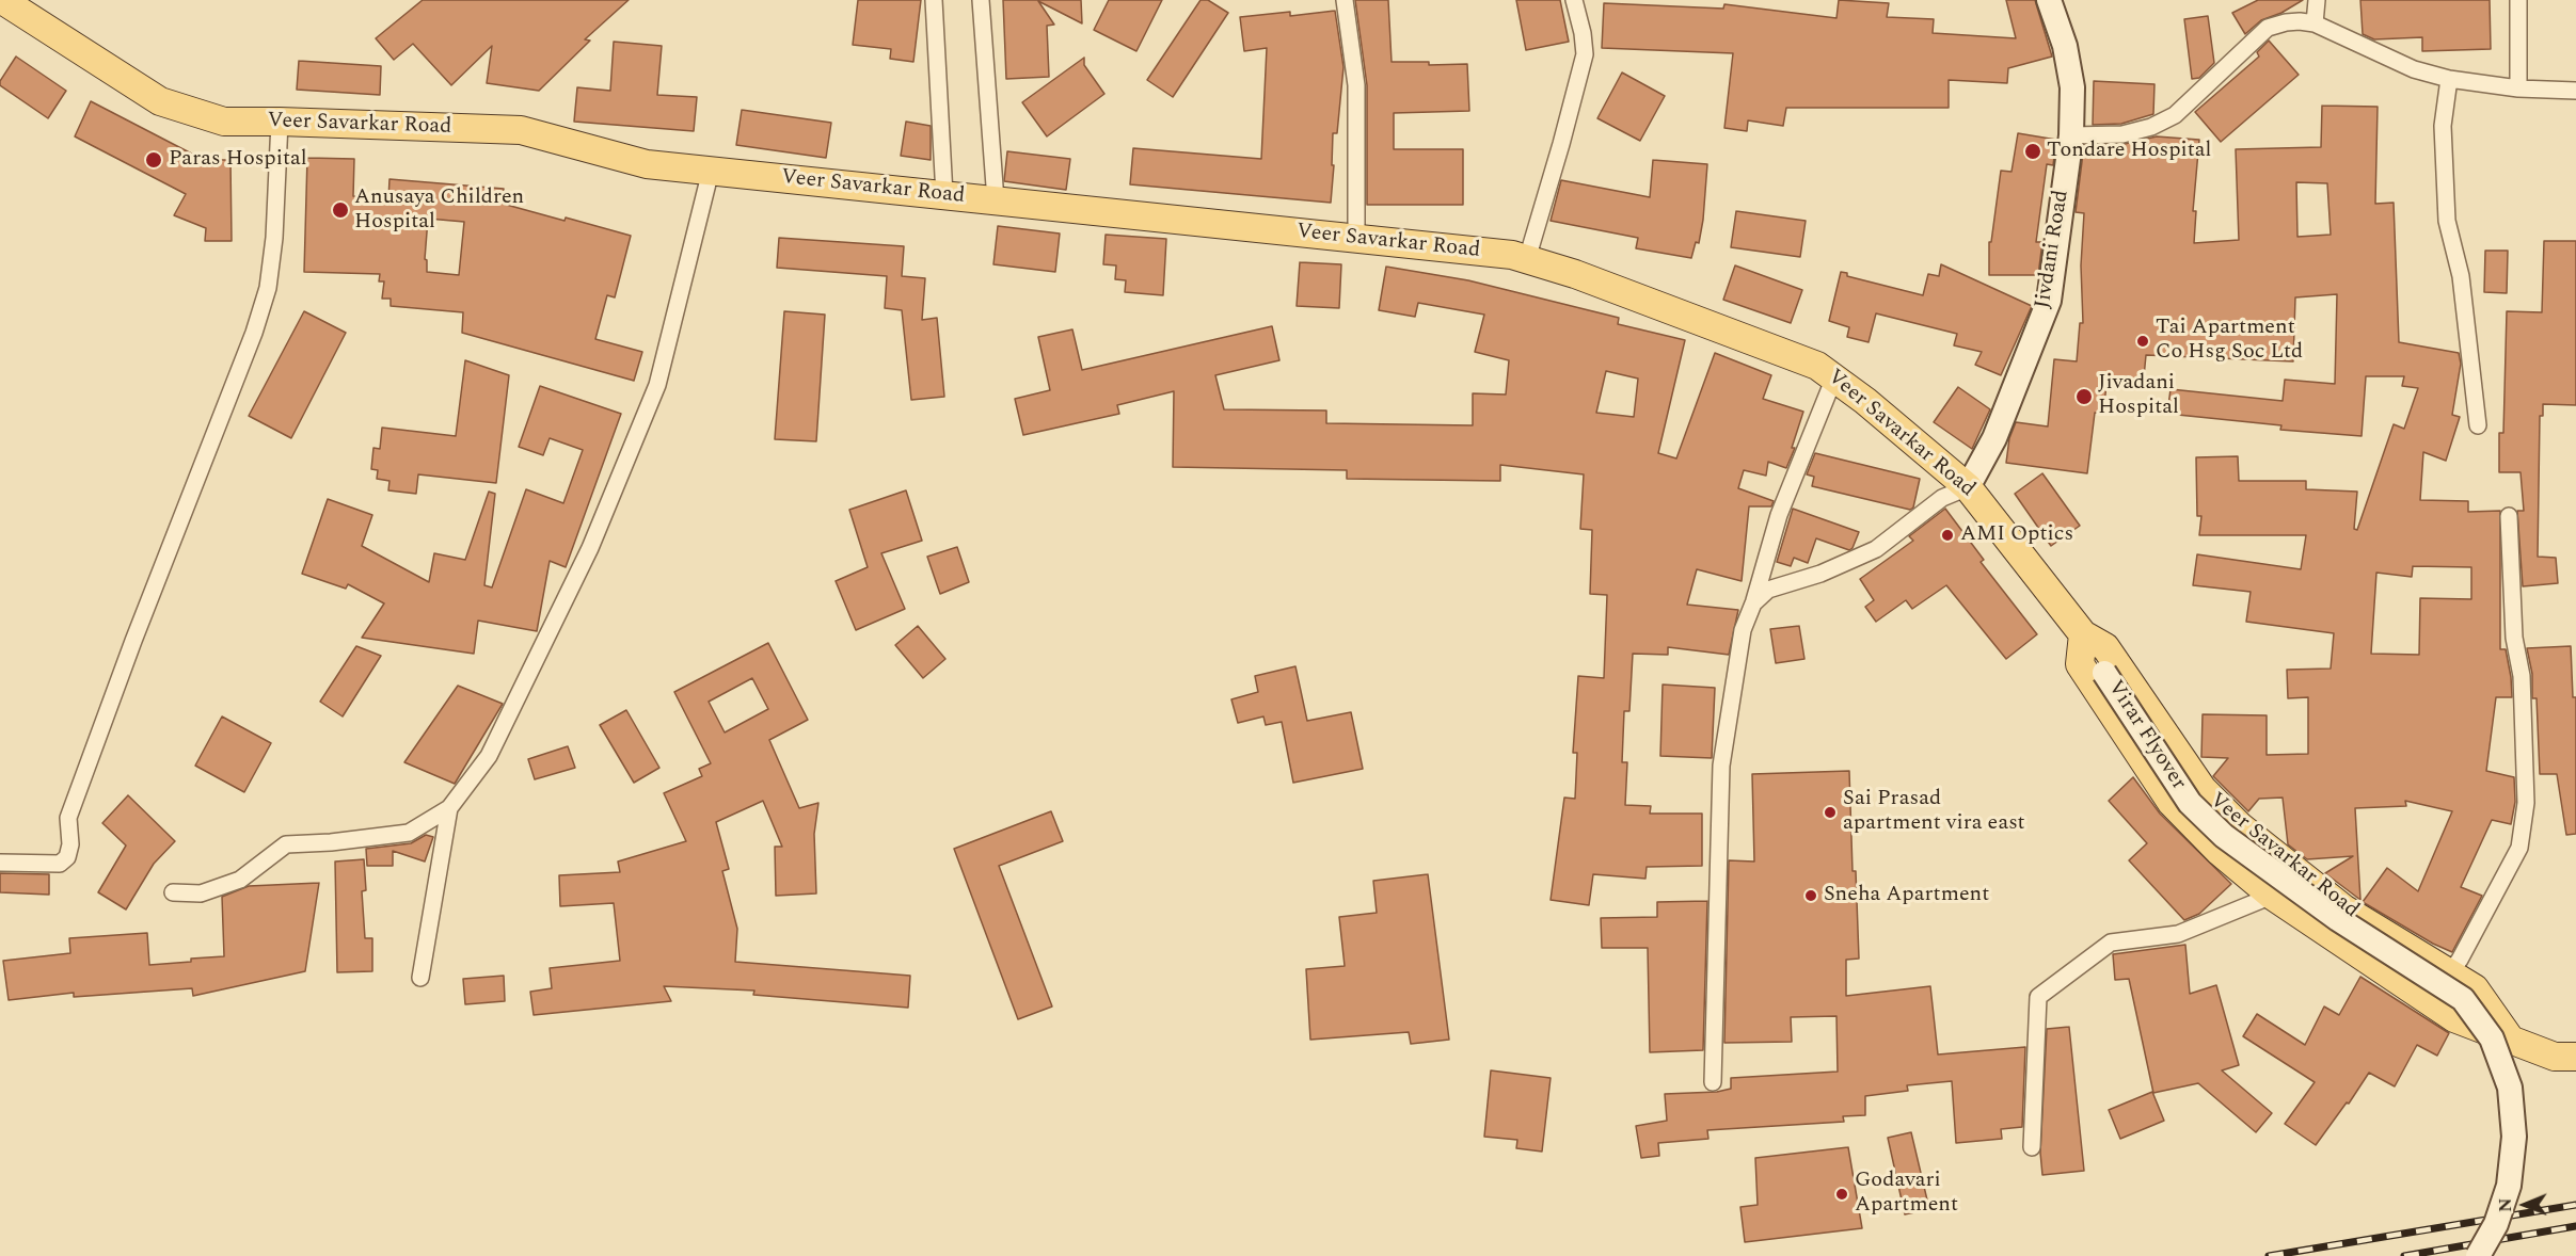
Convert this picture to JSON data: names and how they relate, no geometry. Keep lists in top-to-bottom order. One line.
{"streets":{"main road":["Veer Savarkar Road","Jivdani Road","Virar Flyover"]},"crossings":[["Veer Savarkar Road","Jivdani Road"],["Veer Savarkar Road","Virar Flyover"]],"places":["Tondare Hospital","Paras Hospital","Anusaya Children Hospital","Tai Apartment Co Hsg Soc Ltd","Jivadani Hospital","AMI Optics","Sai Prasad apartment vira east","Sneha Apartment","Godavari Apartment"],"north":"left"}
